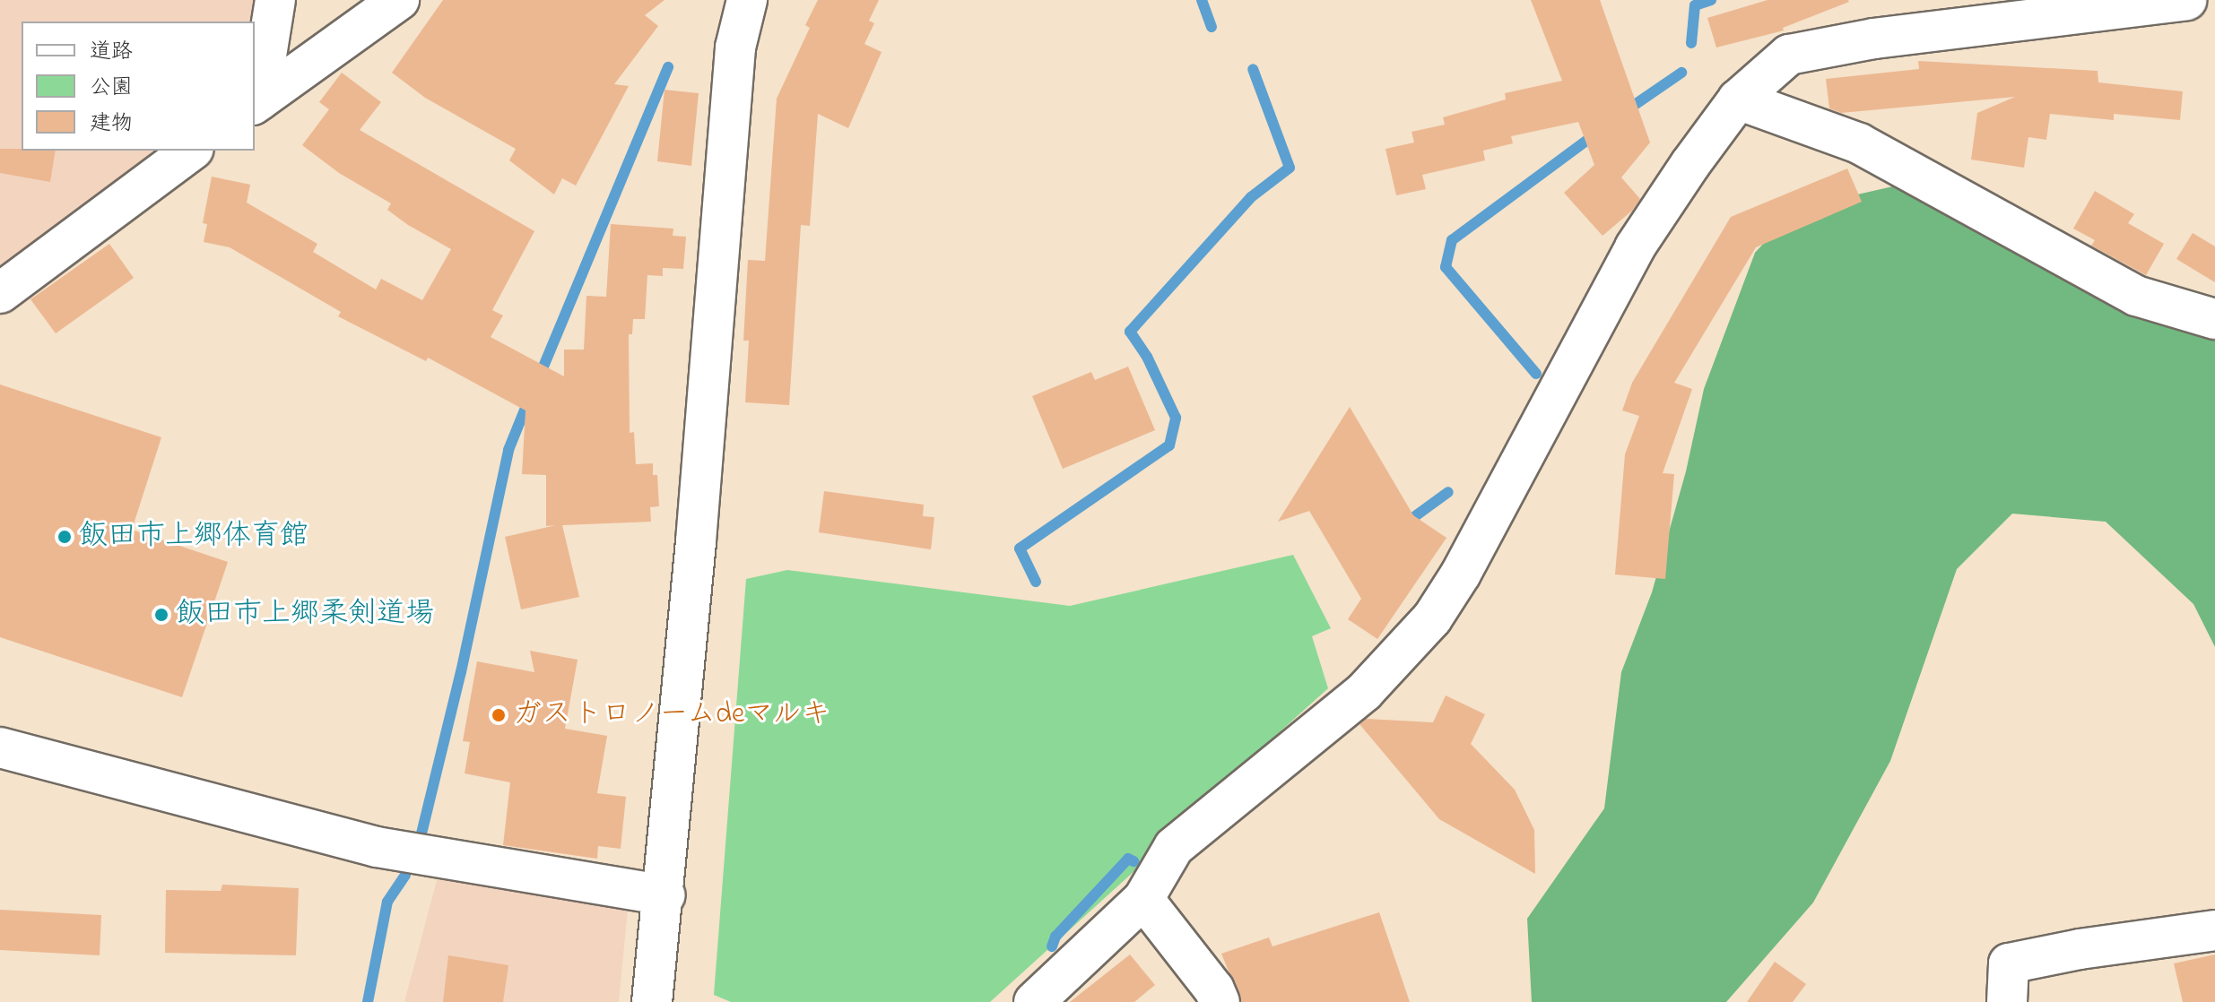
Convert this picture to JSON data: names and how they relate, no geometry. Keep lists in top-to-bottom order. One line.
{"places":["飯田市上郷体育館","飯田市上郷柔剣道場","ガストロノームdeマルキ"],"legend":["道路","公園","建物"]}
